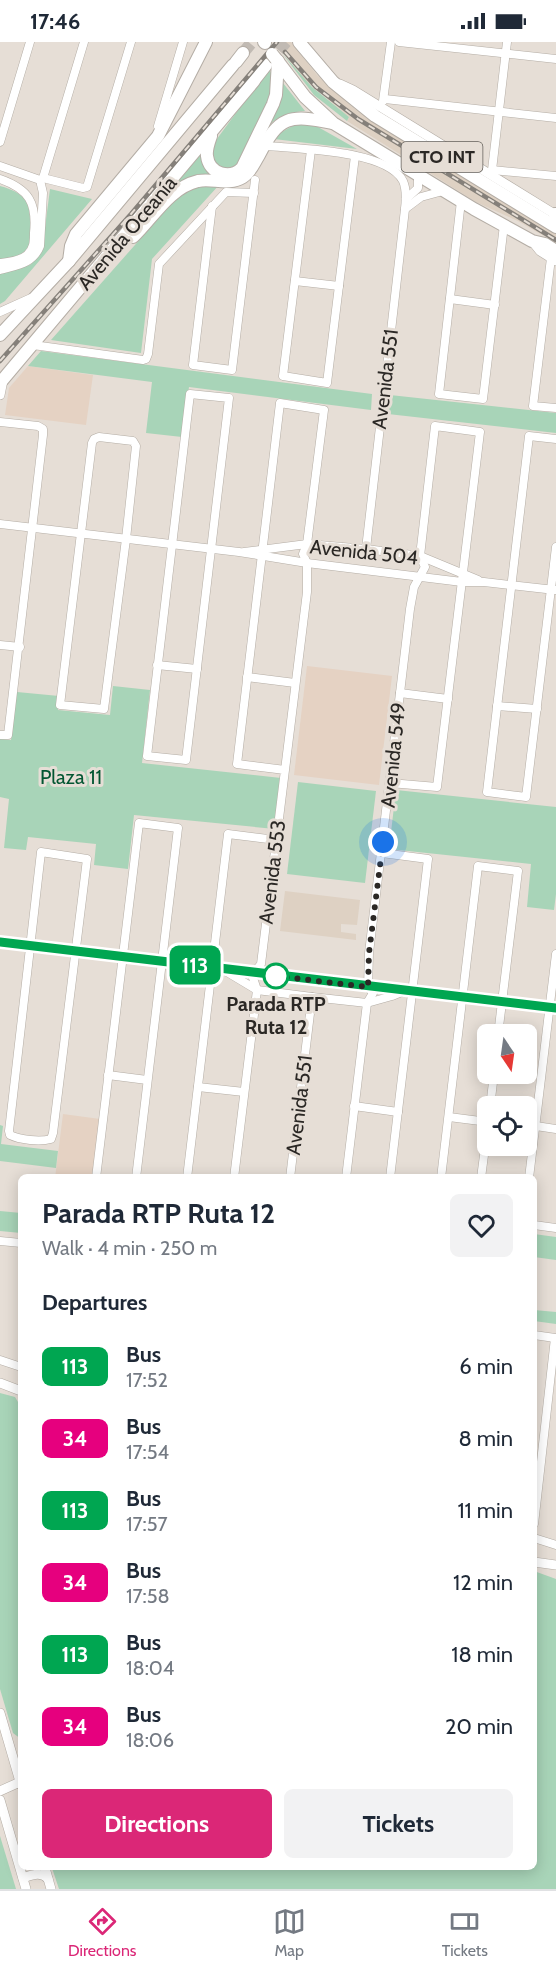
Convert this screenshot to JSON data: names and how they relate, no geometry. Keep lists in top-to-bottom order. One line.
{"streets":{"highway":["CTO INT","Avenida Oceanía"],"street":["Avenida 551","Avenida 504","Avenida 549","Avenida 553"]},"crossings":[["CTO INT","Avenida Oceanía"],["CTO INT","Avenida 551"],["Avenida 551","Avenida 504"],["Avenida 504","Avenida 549"],["Avenida 504","Avenida 553"]],"parks":["Plaza 11"],"places":["Parada RTP Ruta 12"],"lines":["bus line 113"],"north":"bottom","page":{"status":"17:46","on_map":"113","heading":[["Parada RTP Ruta 12","Walk · 4 min · 250 m"],"Departures"],"list":[{"mark":"113","name":"Bus","note":"17:52","value":"6 min"},{"mark":"34","name":"Bus","note":"17:54","value":"8 min"},{"mark":"113","name":"Bus","note":"17:57","value":"11 min"},{"mark":"34","name":"Bus","note":"17:58","value":"12 min"},{"mark":"113","name":"Bus","note":"18:04","value":"18 min"},{"mark":"34","name":"Bus","note":"18:06","value":"20 min"}],"buttons":["Directions","Tickets"],"tabs":["Directions","Map","Tickets"]}}
